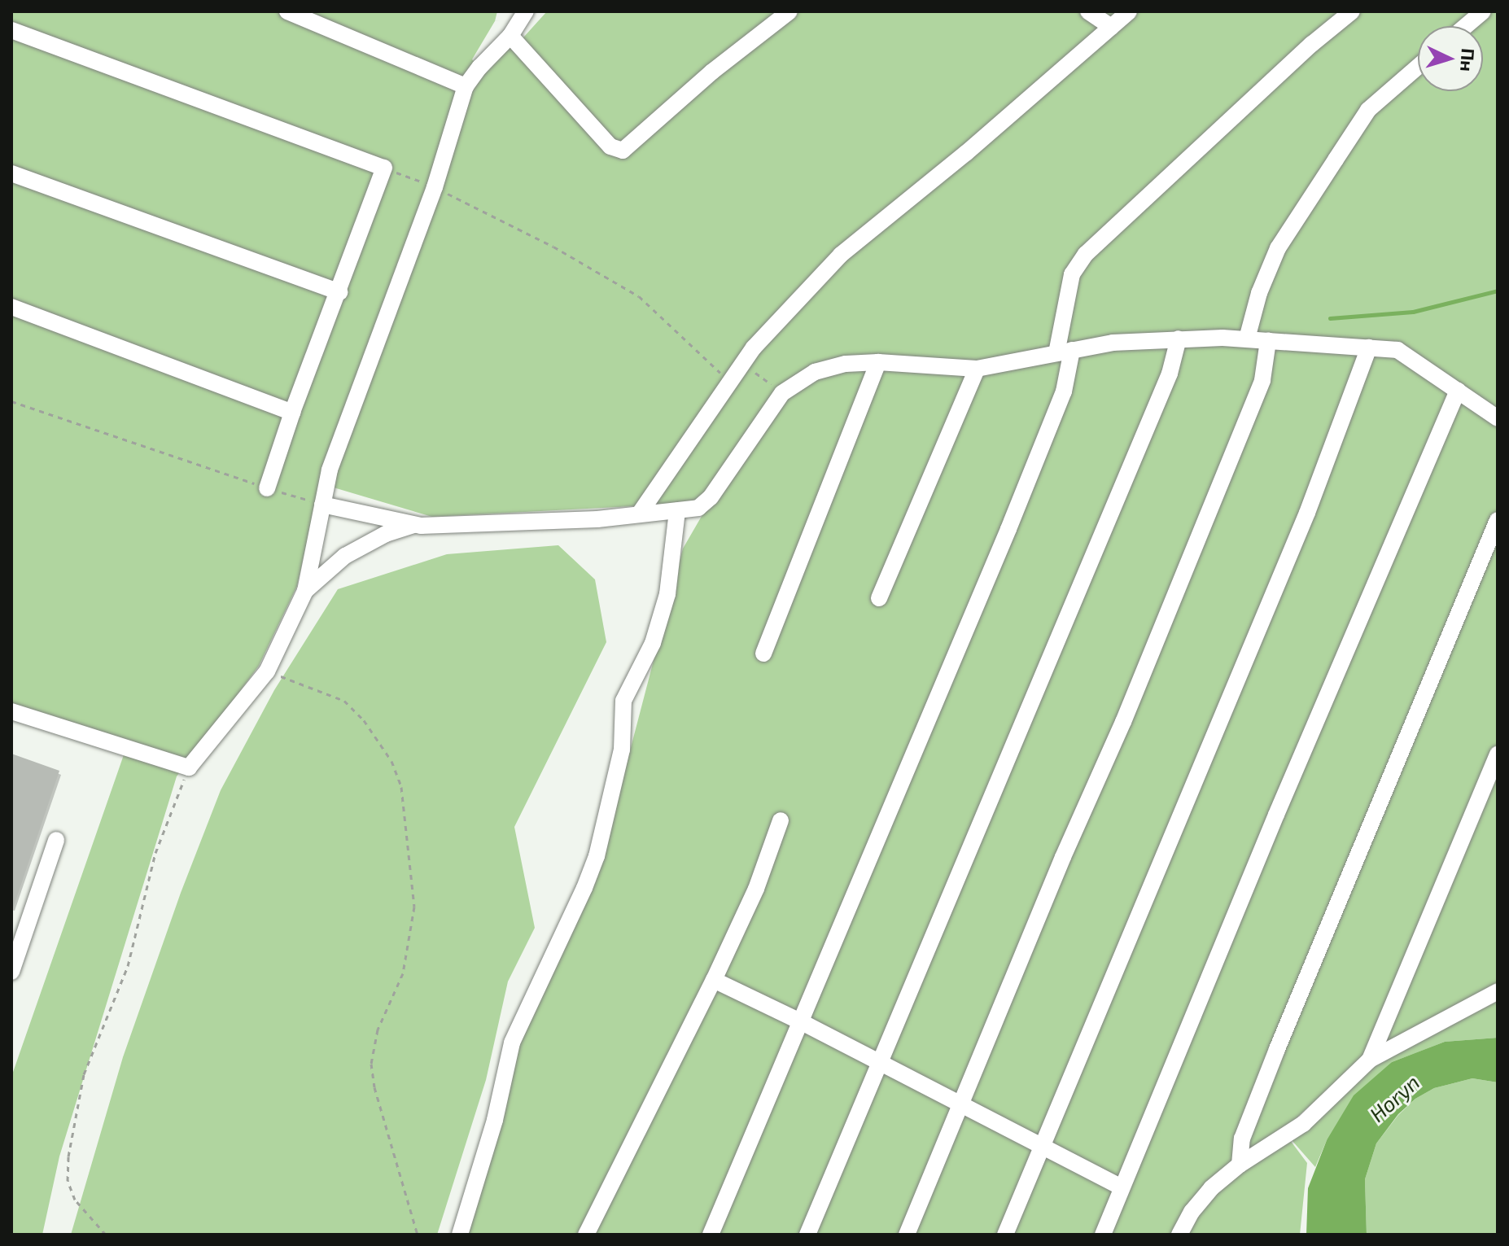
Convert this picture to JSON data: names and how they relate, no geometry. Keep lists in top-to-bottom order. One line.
{"water":["Horyn"],"north":"right"}
